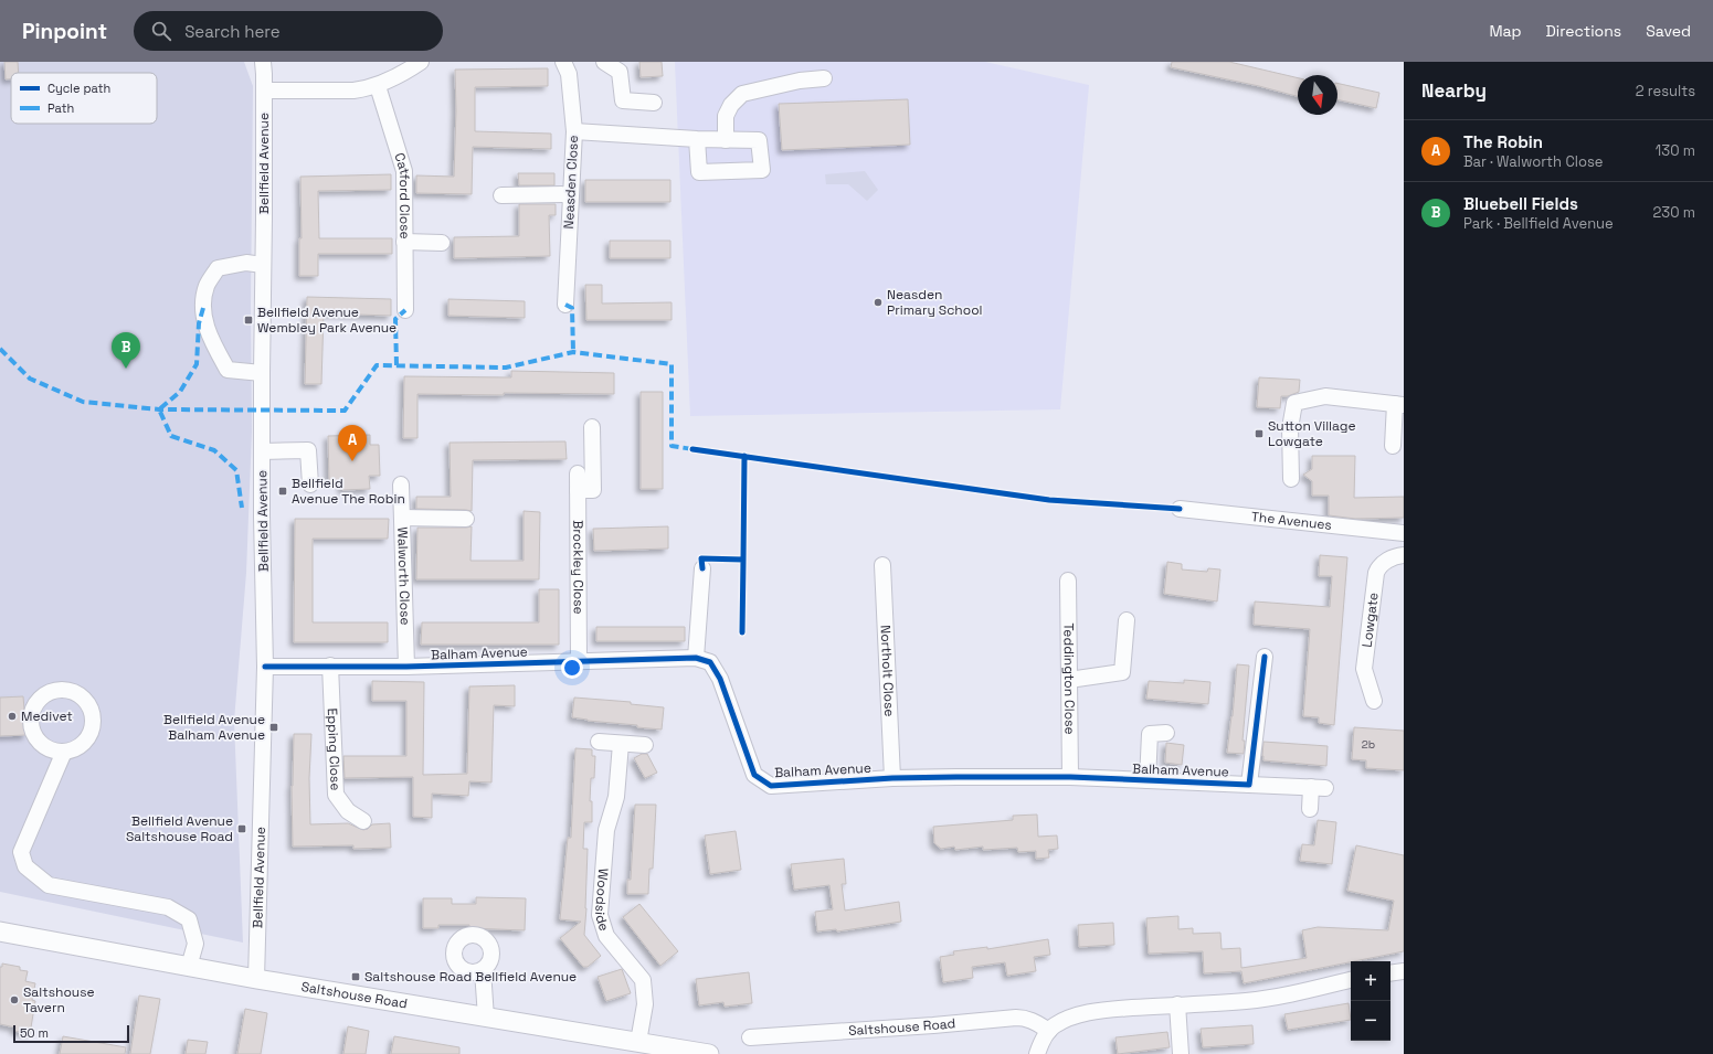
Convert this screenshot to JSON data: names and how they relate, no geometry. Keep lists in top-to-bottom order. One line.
{"streets":{"main road":["Saltshouse Road"],"street":["Bellfield Avenue","Neasden Close","Catford Close","The Avenues","Brockley Close","Walworth Close","Lowgate","Balham Avenue","Northolt Close","Teddington Close","Epping Close","Woodside"]},"crossings":[["Bellfield Avenue","Balham Avenue"],["Bellfield Avenue","Saltshouse Road"],["Brockley Close","Balham Avenue"],["Walworth Close","Balham Avenue"],["Balham Avenue","Northolt Close"],["Balham Avenue","Teddington Close"],["Balham Avenue","Epping Close"],["Woodside","Saltshouse Road"]],"places":{"other":["Neasden Primary School","Medivet","Saltshouse Tavern"],"transit":["Bellfield Avenue Wembley Park Avenue","Sutton Village Lowgate","Bellfield Avenue The Robin","Bellfield Avenue Balham Avenue","Bellfield Avenue Saltshouse Road","Saltshouse Road Bellfield Avenue"]},"house_numbers":["2b"],"legend":["Cycle path","Path"],"scale_bar":"50 m","north":"bottom","page":{"header":"Pinpoint","search":"Search here","nav":["Map","Directions","Saved"],"heading":["Nearby","2 results"],"list":[{"mark":"A","name":"The Robin","note":"Bar · Walworth Close","value":"130 m"},{"mark":"B","name":"Bluebell Fields","note":"Park · Bellfield Avenue","value":"230 m"}],"pins":["B","A"],"map_buttons":["+","−"],"scale":"50 m"}}
